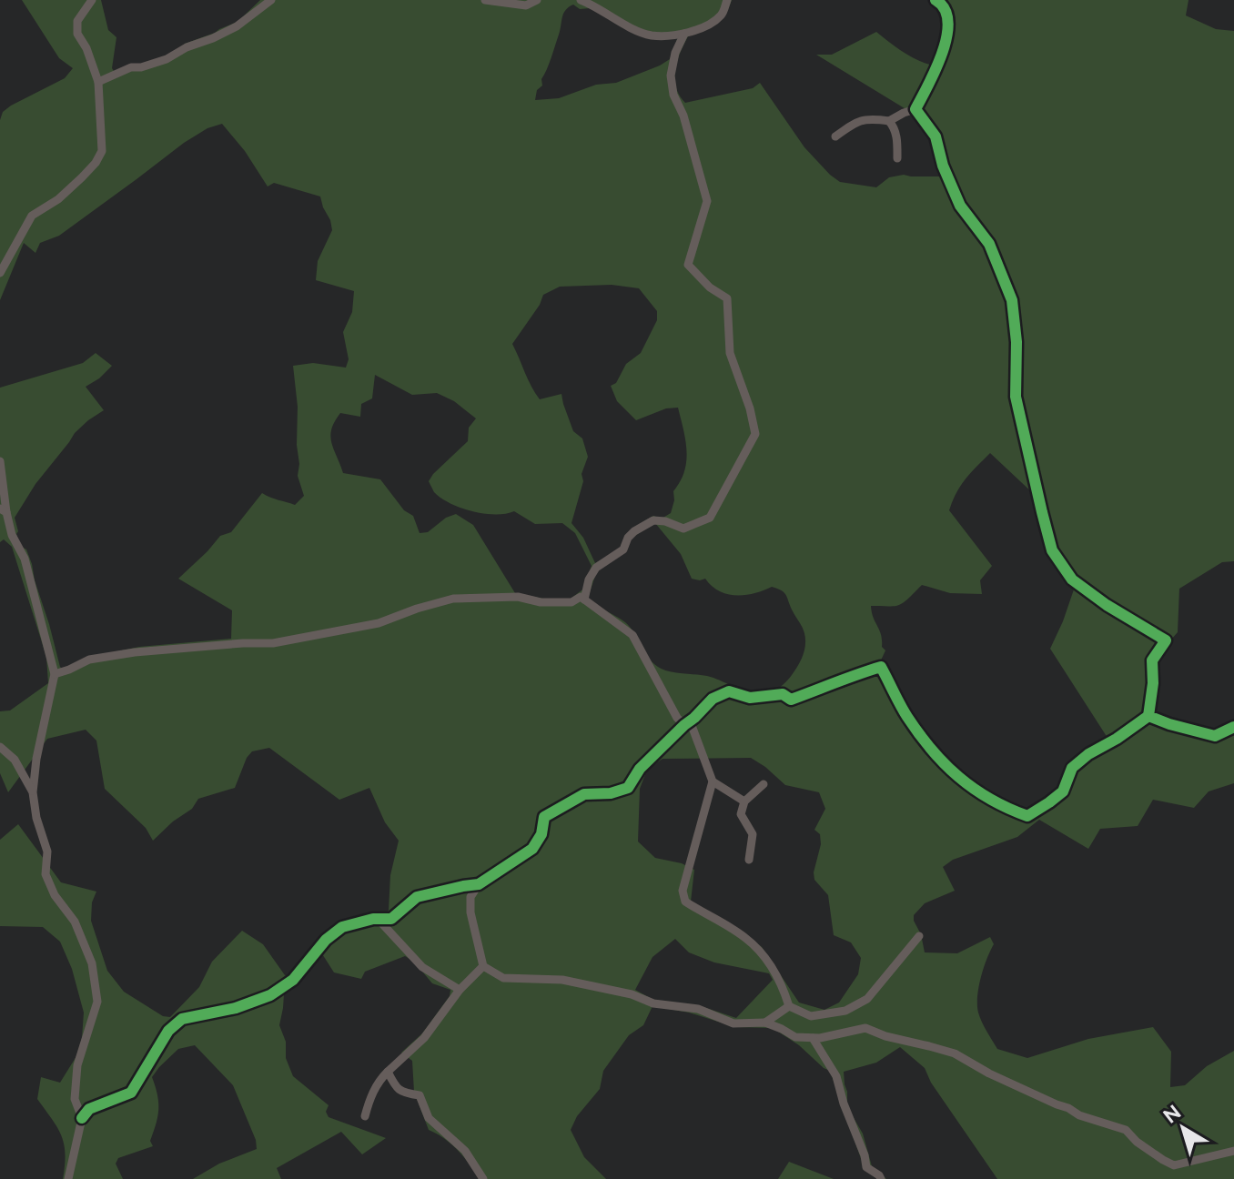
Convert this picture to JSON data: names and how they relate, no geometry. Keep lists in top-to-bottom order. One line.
{"north":"top left"}
